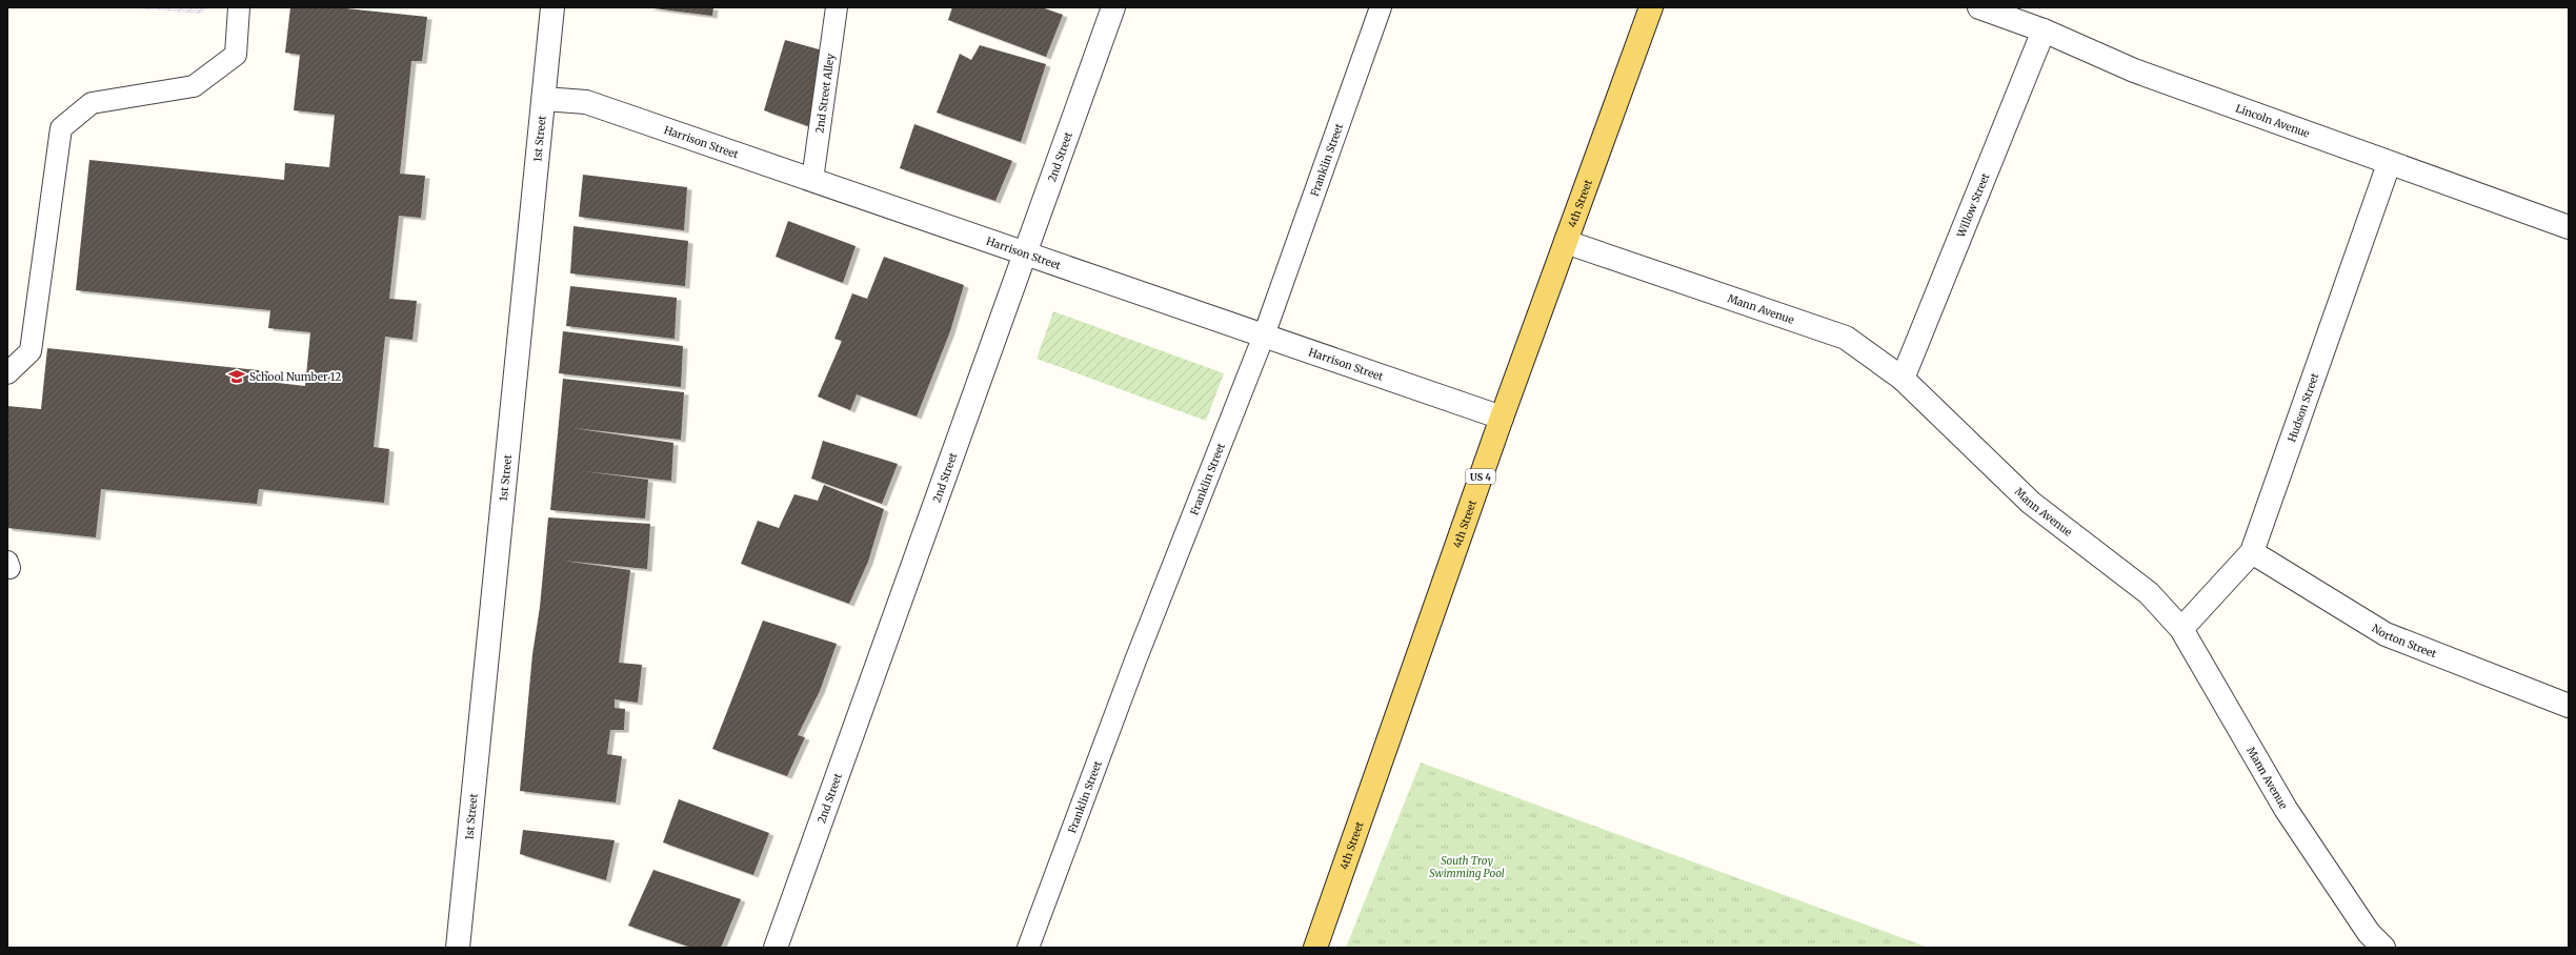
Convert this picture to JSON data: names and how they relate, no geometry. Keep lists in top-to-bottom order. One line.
{"streets":{"main road":["4th Street","US 4"],"street":["Lincoln Avenue","1st Street","Harrison Street","2nd Street","Willow Street","Mann Avenue","Hudson Street","Norton Street"],"lane":["2nd Street Alley","Franklin Street"]},"crossings":[["2nd Street Alley","Harrison Street"],["Lincoln Avenue","Willow Street"],["Lincoln Avenue","Hudson Street"],["1st Street","Harrison Street"],["Harrison Street","2nd Street"],["Harrison Street","Franklin Street"],["Harrison Street","4th Street"],["4th Street","Mann Avenue"],["Willow Street","Mann Avenue"],["Mann Avenue","Hudson Street"],["Hudson Street","Norton Street"]],"parks":["South Troy Swimming Pool"],"places":{"school or university":["School Number 12"]}}
